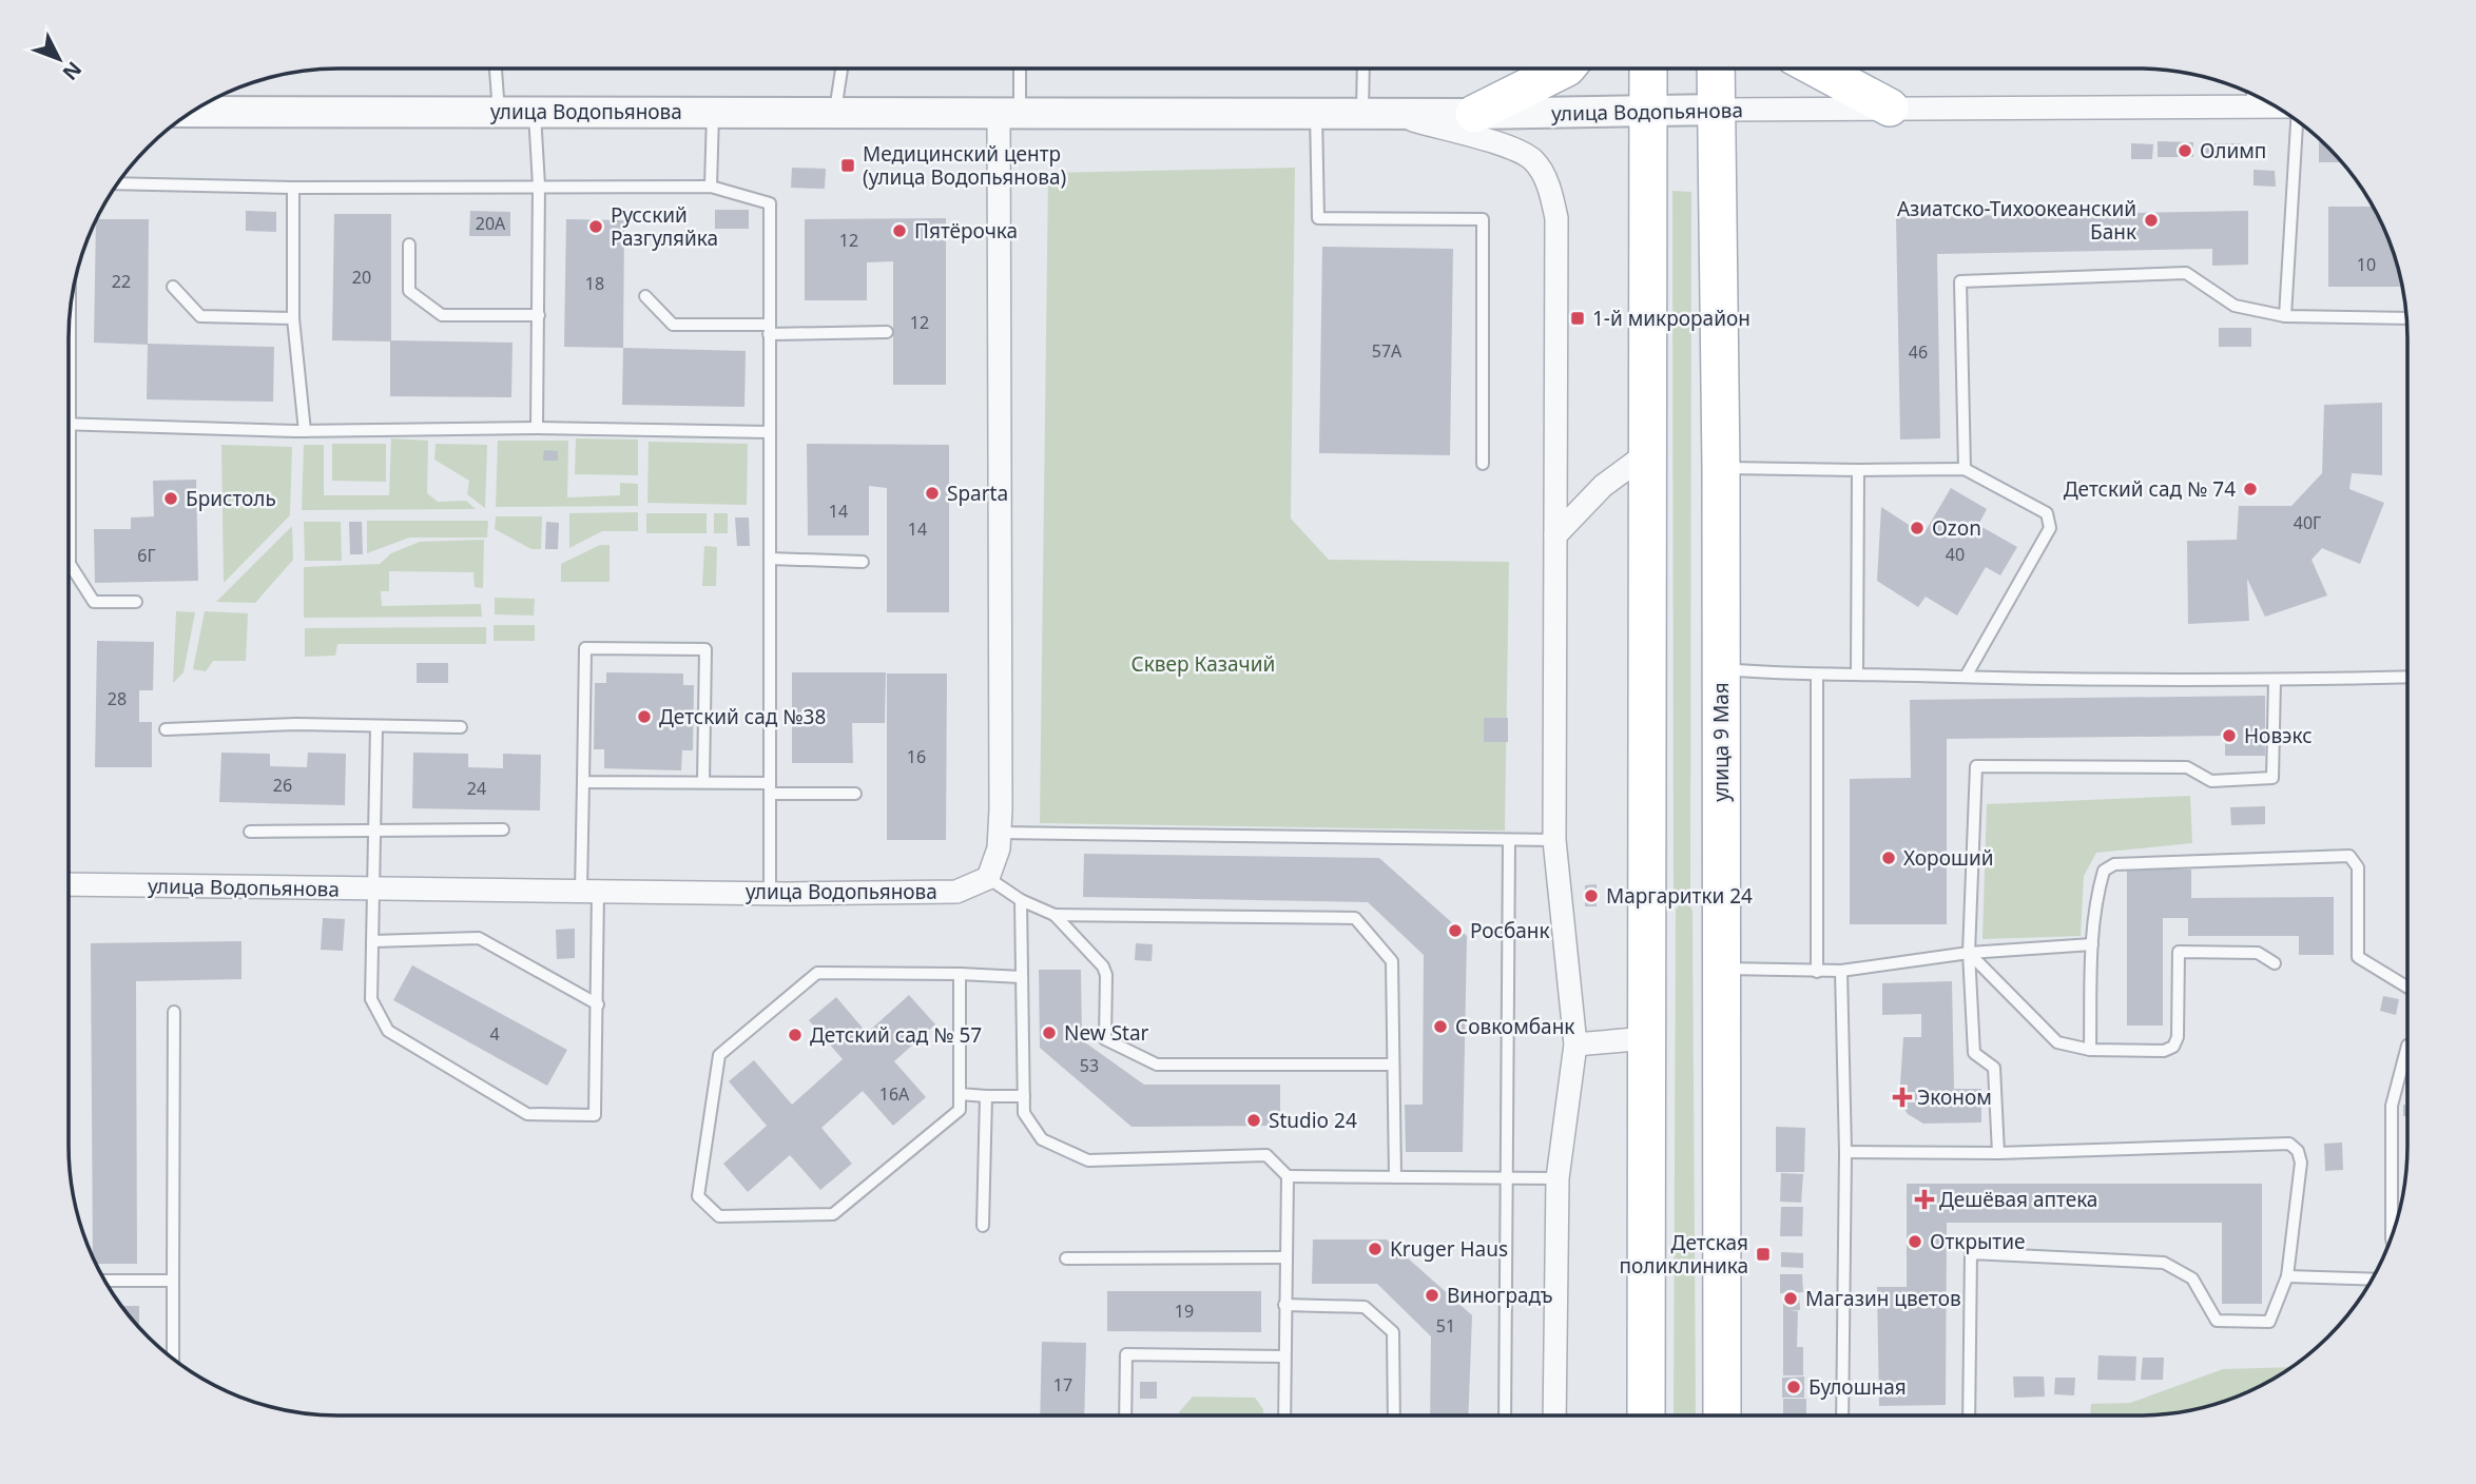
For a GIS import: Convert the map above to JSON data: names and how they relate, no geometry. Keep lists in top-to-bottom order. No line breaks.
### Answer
{"streets":{"main road":["улица 9 Мая"],"street":["улица Водопьянова"]},"crossings":[["улица Водопьянова","улица 9 Мая"]],"parks":["Сквер Казачий"],"places":{"other":["Олимп","Азиатско-Тихоокеанский Банк","Русский Разгуляйка","Пятёрочка","Детский сад № 74","Sparta","Бристоль","Ozon","Детский сад №38","Новэкс","Хороший","Маргаритки 24","Росбанк","Совкомбанк","New Star","Детский сад № 57","Studio 24","Открытие","Kruger Haus","Виноградъ","Магазин цветов","Булошная"],"transit":["Медицинский центр (улица Водопьянова)","1-й микрорайон","Детская поликлиника"],"health":["Эконом","Дешёвая аптека"]},"house_numbers":["20А","12","10","20","22","18","12","57А","46","14","40Г","14","40","6Г","28","16","26","24","4","53","16А","19","51","17"],"north":"bottom right"}
